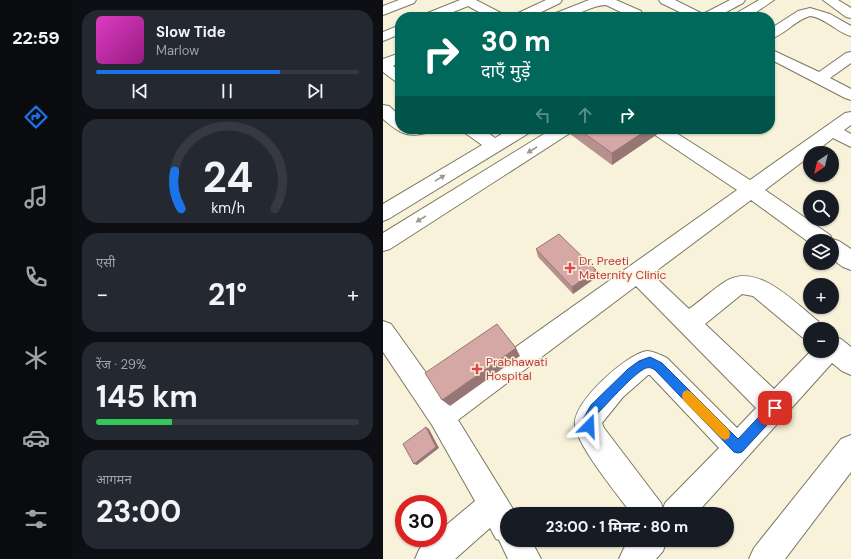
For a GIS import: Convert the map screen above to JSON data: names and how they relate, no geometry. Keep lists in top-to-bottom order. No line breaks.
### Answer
{"places":{"health":["Dr. Preeti Maternity Clinic","Prabhawati Hospital"]},"north":"bottom left","page":{"tabs":"22:59","turn":["30 m","दाएँ मुड़ें"],"song":["Slow Tide","Marlow"],"map_buttons":["+","−"],"tile":["एसी",["रेंज · 29%","145 km"],["आगमन","23:00"]],"heat":["−","21°","+"],"limit":"30","trip":"23:00 · 1 मिनट · 80 m","gauge":["24","km/h"]}}
